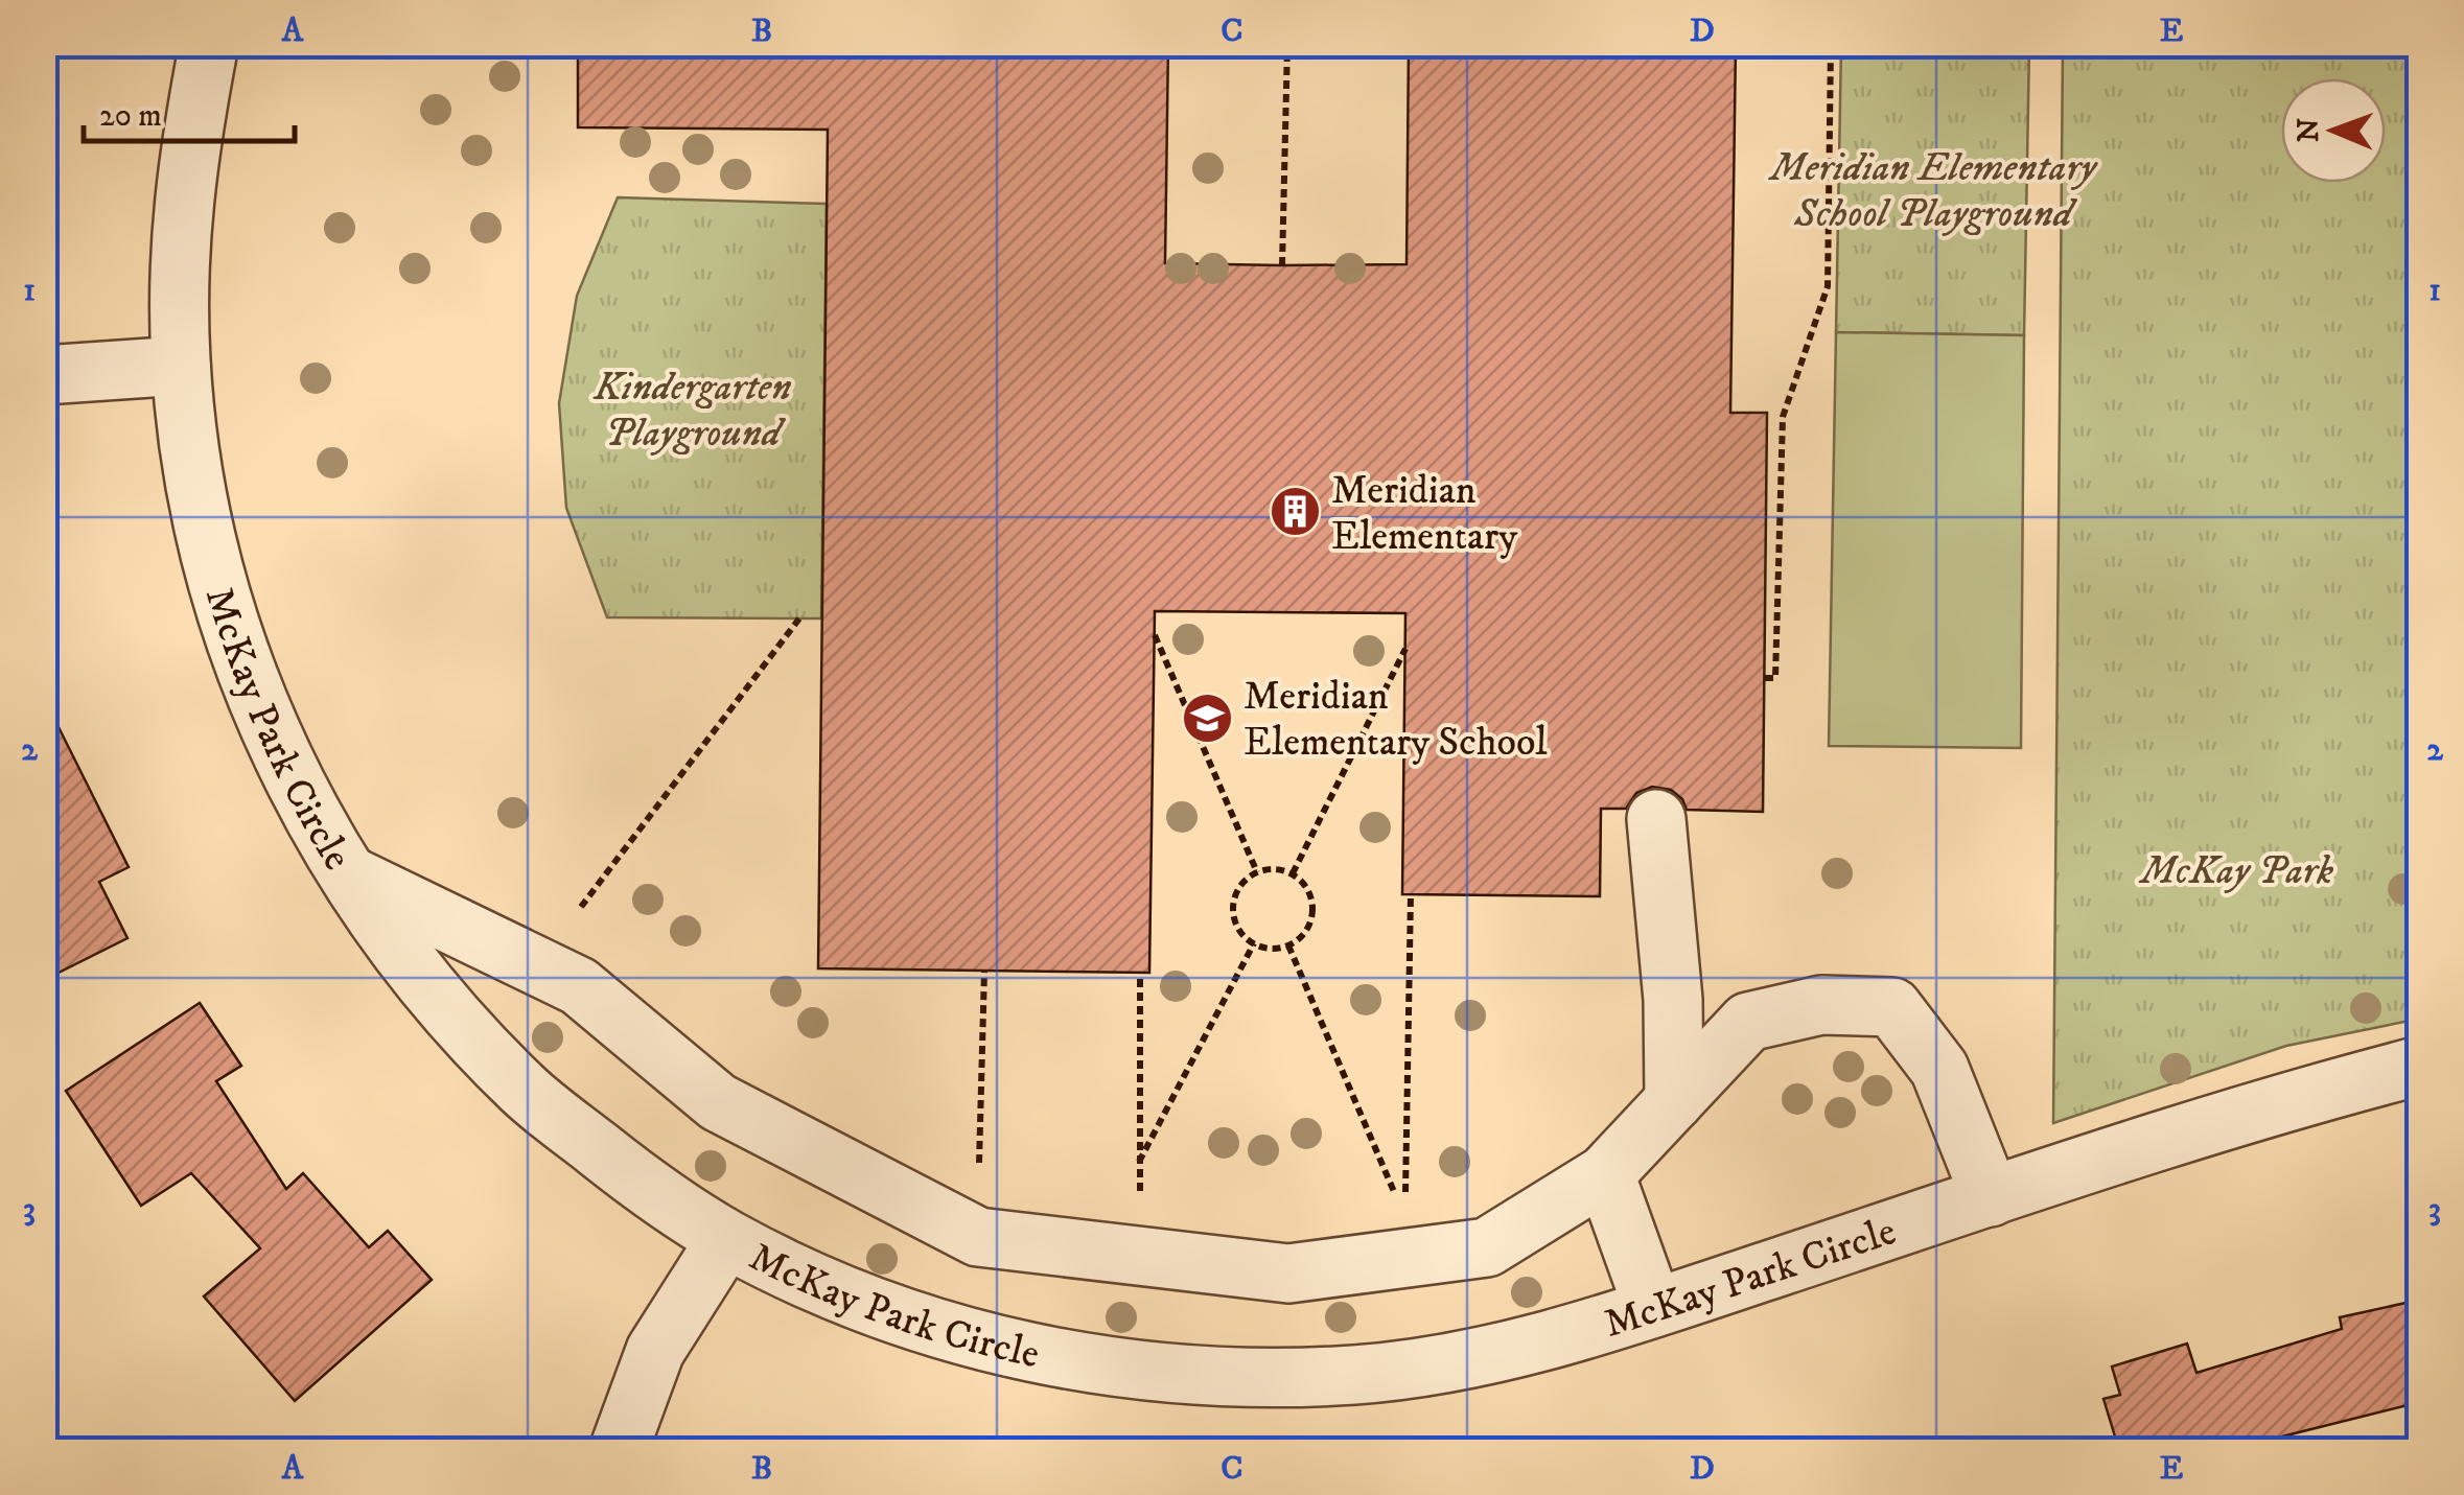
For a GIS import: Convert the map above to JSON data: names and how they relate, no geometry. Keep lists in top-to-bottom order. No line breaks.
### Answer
{"streets":{"street":["McKay Park Circle"]},"parks":["Meridian Elementary School Playground","Kindergarten Playground","McKay Park"],"places":{"building":["Meridian Elementary"],"school or university":["Meridian Elementary School"]},"scale_bar":"20 m","north":"left","grid":{"columns":["A","B","C","D","E"],"rows":["1","2","3"]}}
